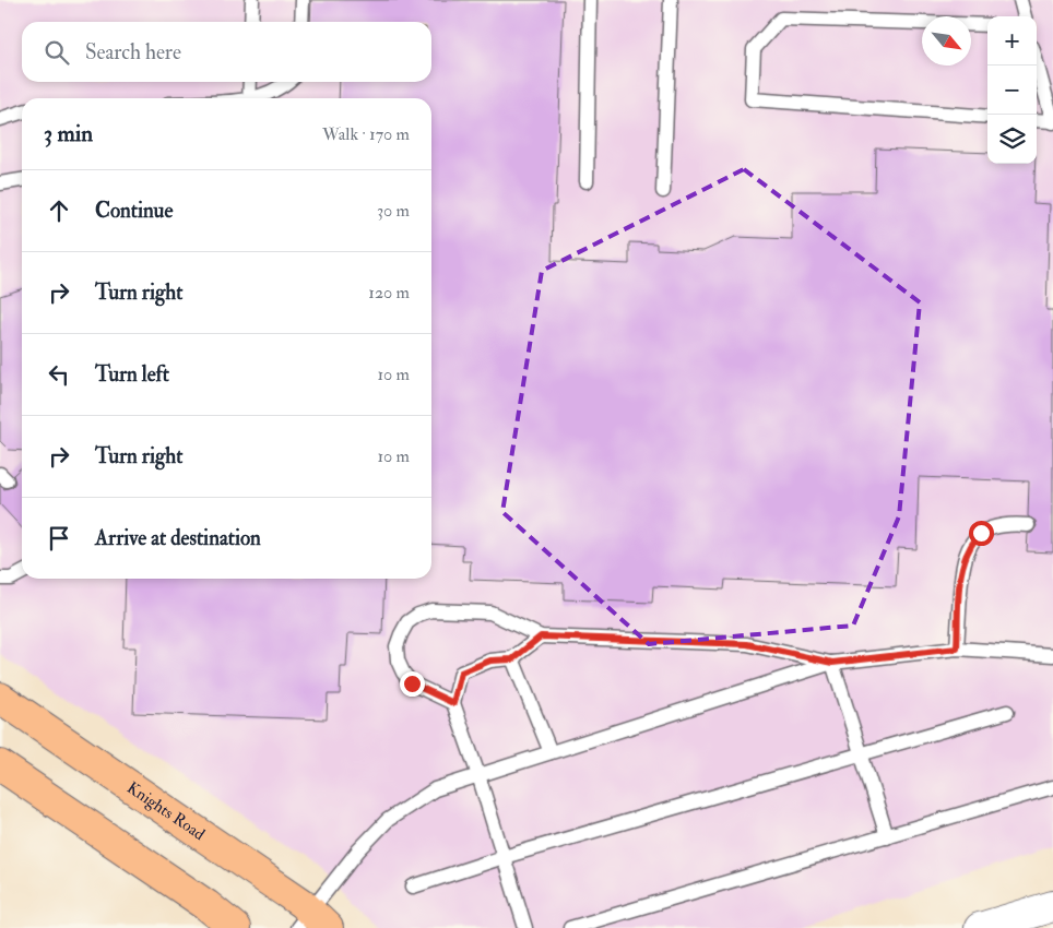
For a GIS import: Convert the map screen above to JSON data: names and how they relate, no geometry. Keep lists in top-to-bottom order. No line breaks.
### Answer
{"streets":{"main road":["Knights Road"]},"north":"bottom right","page":{"map_buttons":["+","−"],"search":"Search here","heading":["3 min","Walk · 170 m"],"list":[["Continue","30 m"],["Turn right","120 m"],["Turn left","10 m"],["Turn right","10 m"],"Arrive at destination"]}}
